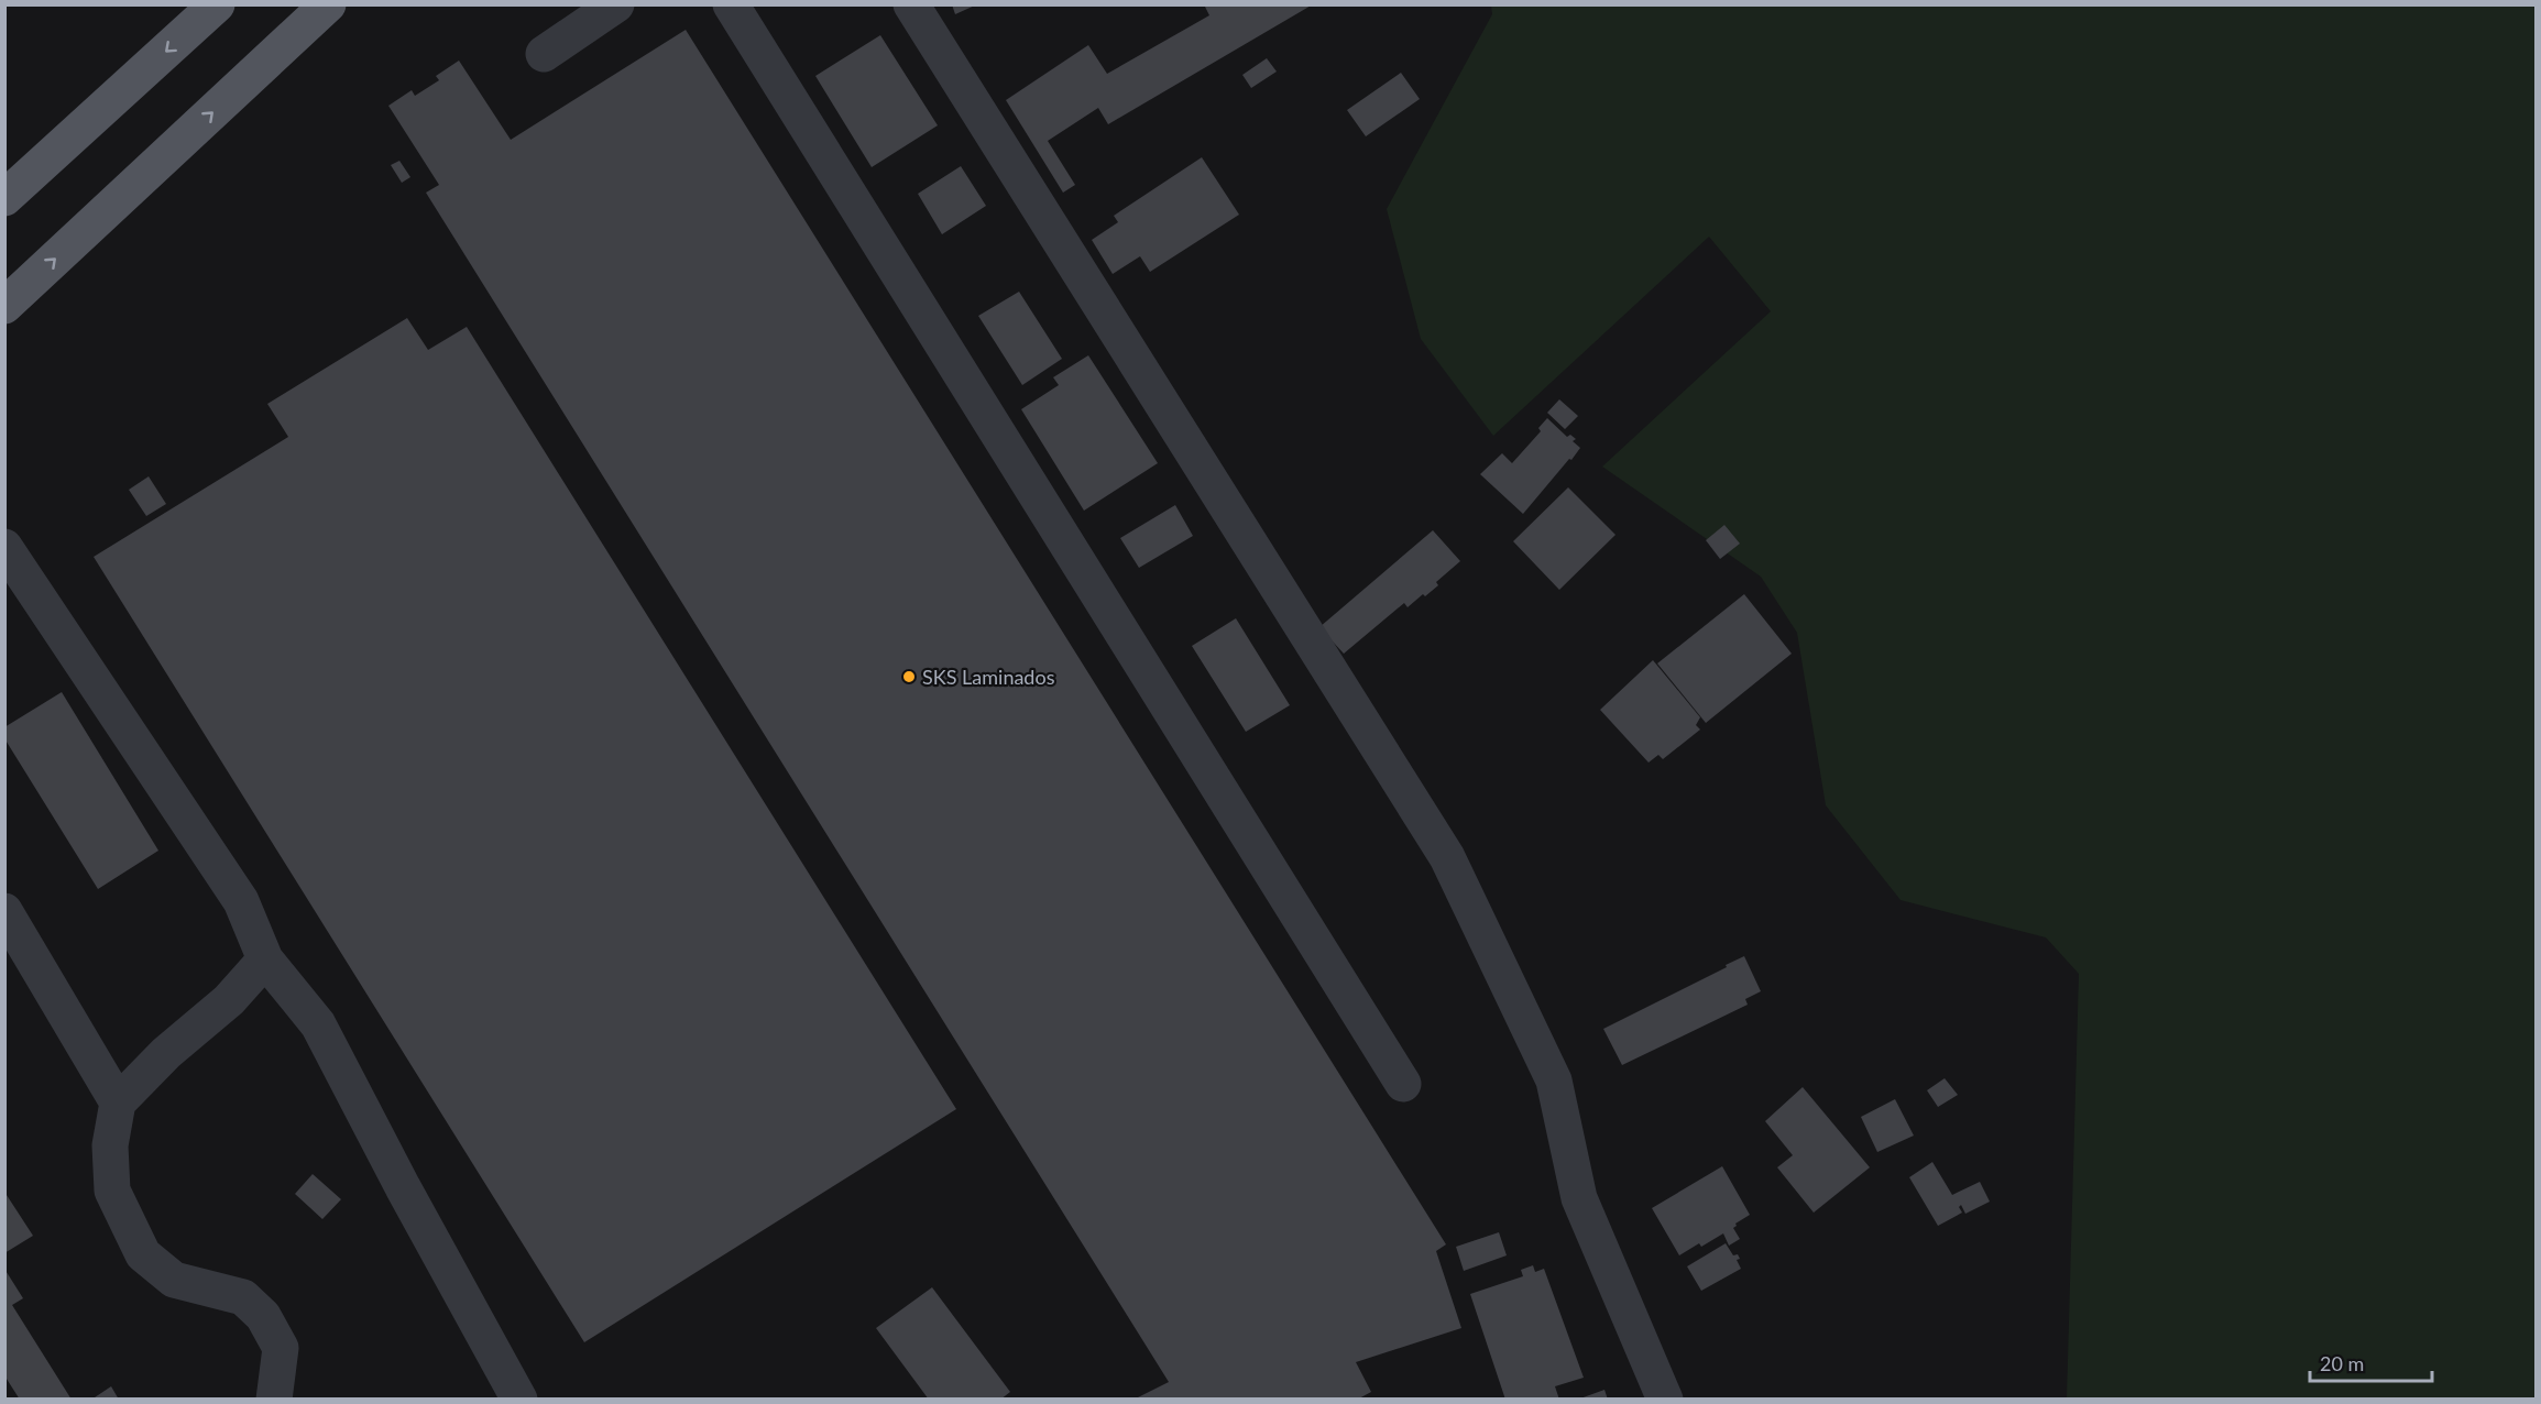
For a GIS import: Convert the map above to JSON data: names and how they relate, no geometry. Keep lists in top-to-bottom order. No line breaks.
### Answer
{"places":["SKS Laminados"],"scale_bar":"20 m"}
